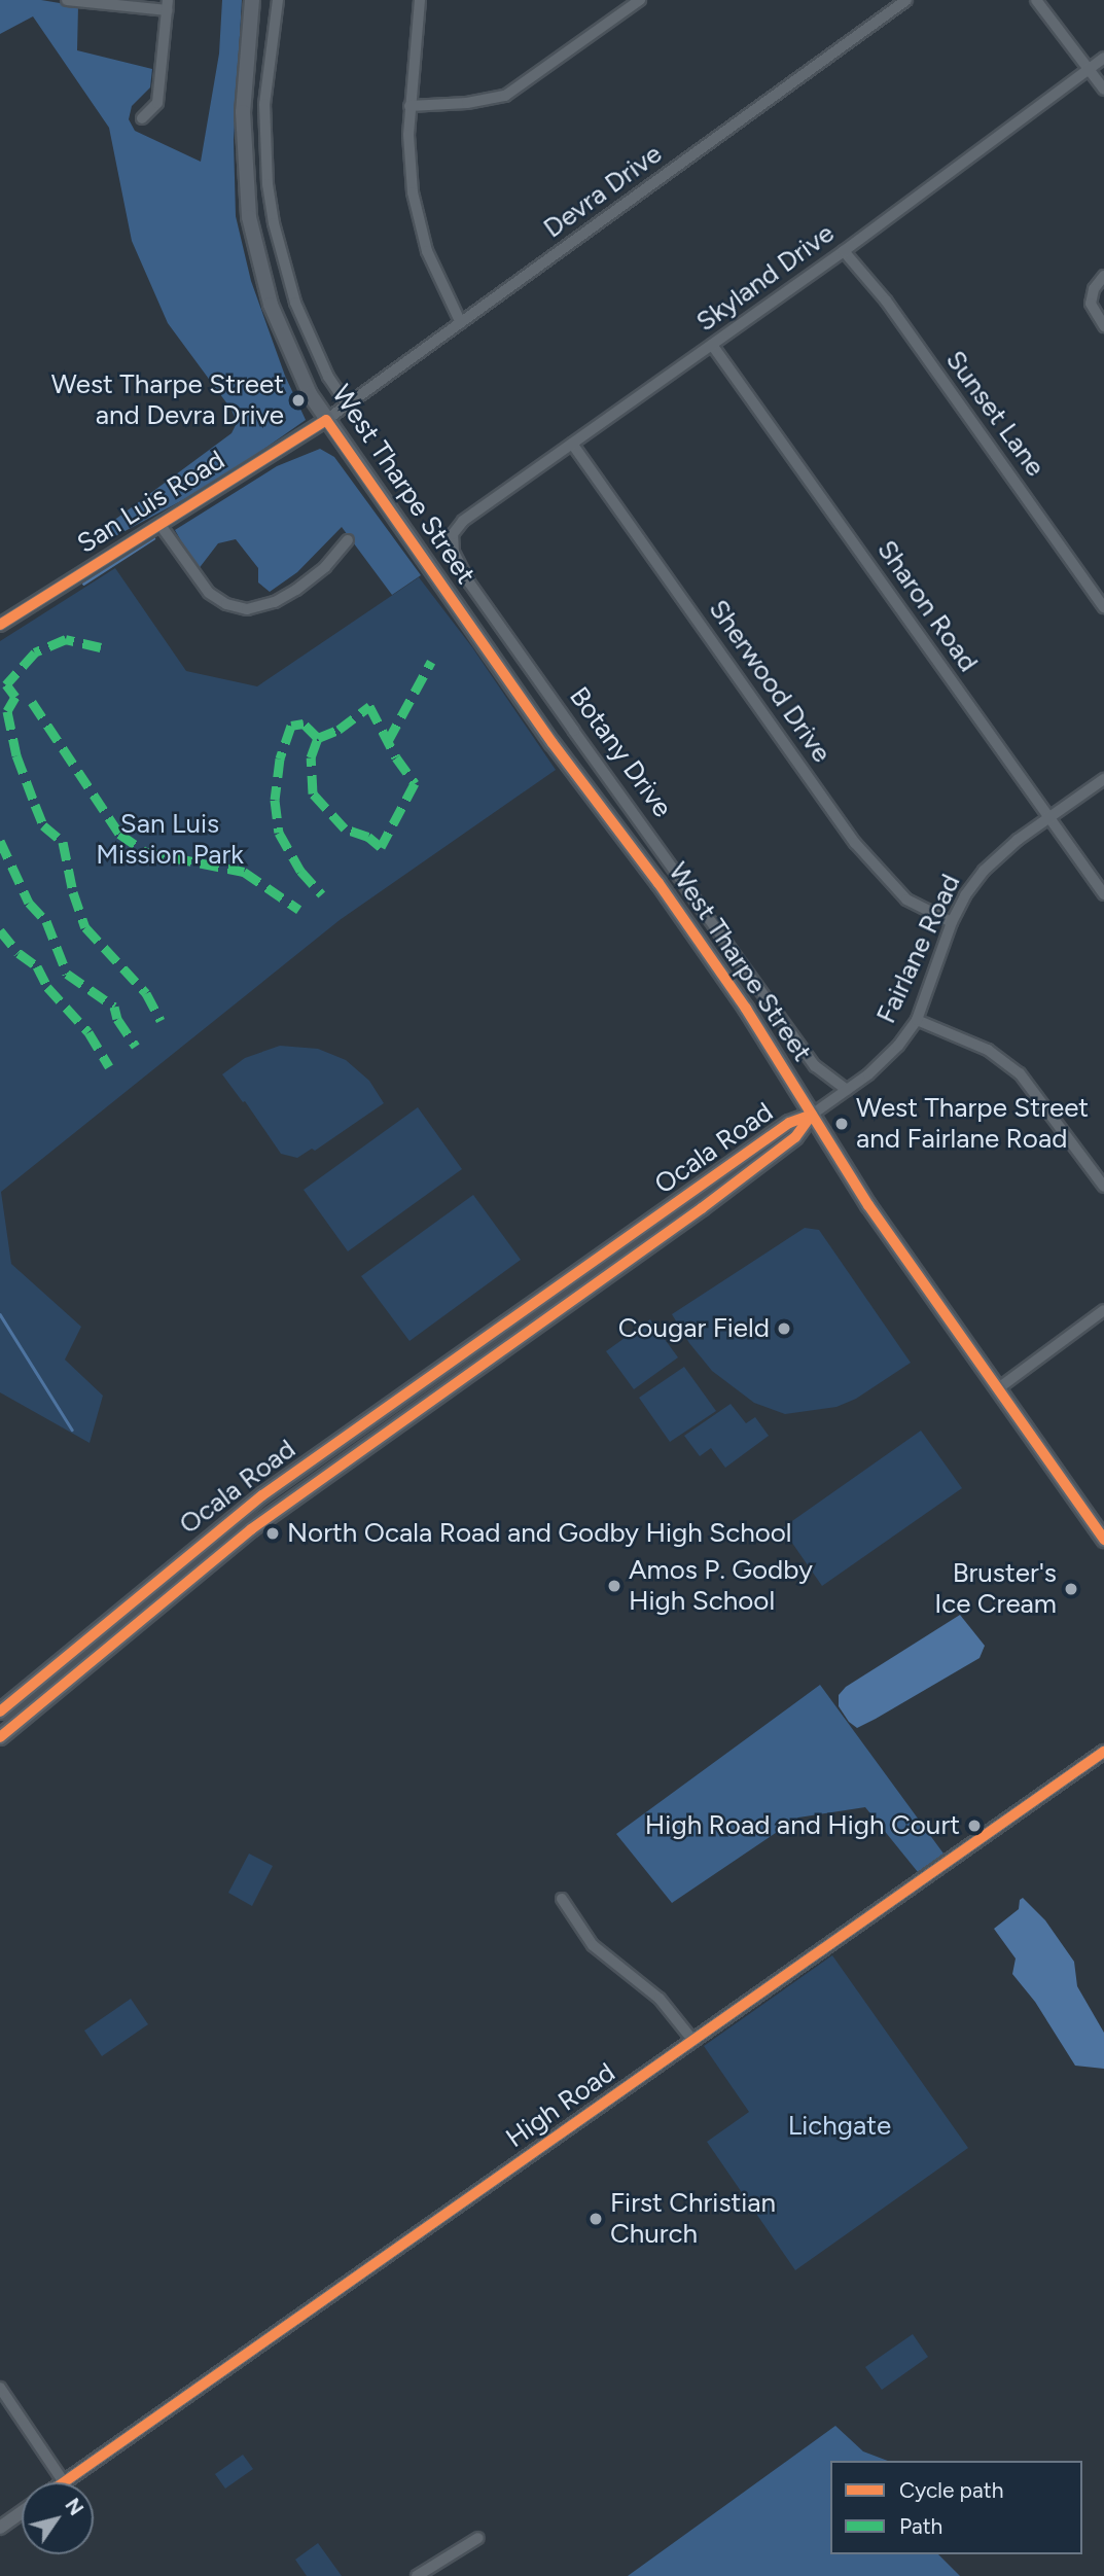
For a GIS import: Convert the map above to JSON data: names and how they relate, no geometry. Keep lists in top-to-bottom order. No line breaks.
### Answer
{"streets":{"main road":["West Tharpe Street","Ocala Road"],"street":["Devra Drive","Skyland Drive","Sunset Lane","San Luis Road","Sharon Road","Sherwood Drive","Botany Drive","Fairlane Road","High Road"]},"crossings":[["Devra Drive","West Tharpe Street"],["Devra Drive","San Luis Road"],["Skyland Drive","Sunset Lane"],["Skyland Drive","Sharon Road"],["Skyland Drive","Sherwood Drive"],["Skyland Drive","Botany Drive"],["West Tharpe Street","San Luis Road"],["West Tharpe Street","Fairlane Road"],["West Tharpe Street","Ocala Road"],["Sharon Road","Fairlane Road"],["Sherwood Drive","Fairlane Road"],["Botany Drive","Fairlane Road"],["Fairlane Road","Ocala Road"]],"parks":["San Luis Mission Park","Lichgate"],"places":["West Tharpe Street and Devra Drive","West Tharpe Street and Fairlane Road","Cougar Field","North Ocala Road and Godby High School","Amos P. Godby High School","Bruster's Ice Cream","High Road and High Court","First Christian Church"],"legend":["Cycle path","Path"],"north":"top right"}
